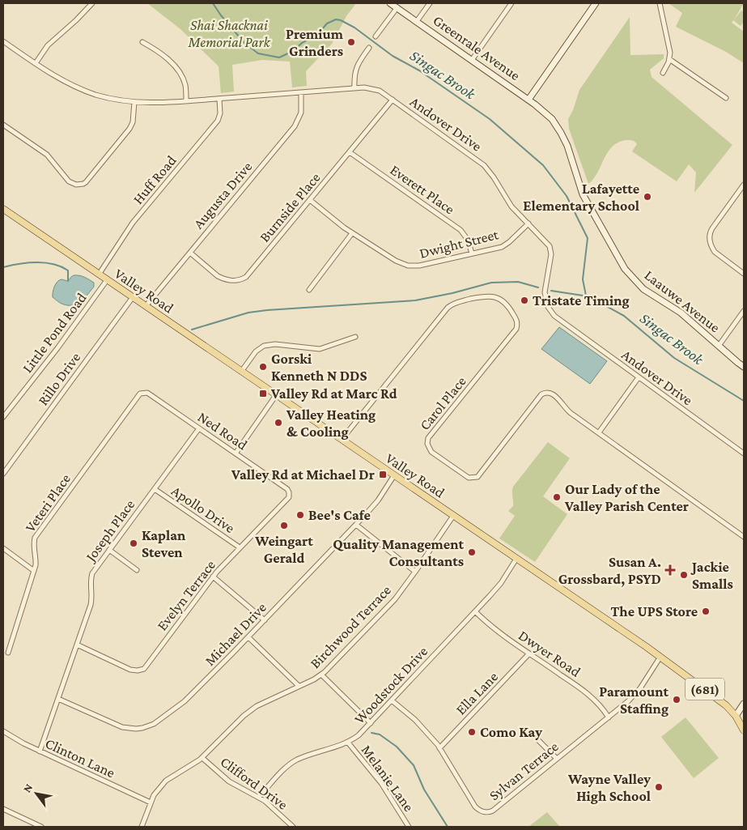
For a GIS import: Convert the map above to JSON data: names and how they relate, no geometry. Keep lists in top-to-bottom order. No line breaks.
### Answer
{"streets":{"main road":["Valley Road","(681)"],"street":["Greenrale Avenue","Andover Drive","Huff Road","Everett Place","Augusta Drive","Burnside Place","Dwight Street","Laauwe Avenue","Little Pond Road","Rillo Drive","Carol Place","Ned Road","Veteri Place","Apollo Drive","Joseph Place","Evelyn Terrace","Birchwood Terrace","Michael Drive","Dwyer Road","Woodstock Drive","Ella Lane","Clinton Lane","Sylvan Terrace","Melanie Lane","Clifford Drive"]},"crossings":[["Greenrale Avenue","Laauwe Avenue"],["Andover Drive","Huff Road"],["Andover Drive","Augusta Drive"],["Andover Drive","Burnside Place"],["Andover Drive","Dwight Street"],["Huff Road","Valley Road"],["Everett Place","Burnside Place"],["Everett Place","Dwight Street"],["Augusta Drive","Burnside Place"],["Augusta Drive","Valley Road"],["Burnside Place","Dwight Street"],["Valley Road","Little Pond Road"],["Valley Road","Rillo Drive"],["Valley Road","Carol Place"],["Valley Road","Birchwood Terrace"],["Valley Road","Michael Drive"],["Valley Road","Woodstock Drive"],["Valley Road","Sylvan Terrace"],["Ned Road","Veteri Place"],["Ned Road","Joseph Place"],["Ned Road","Evelyn Terrace"],["Apollo Drive","Joseph Place"],["Apollo Drive","Evelyn Terrace"],["Joseph Place","Evelyn Terrace"],["Joseph Place","Michael Drive"],["Joseph Place","Clinton Lane"],["Birchwood Terrace","Clinton Lane"],["Birchwood Terrace","Clifford Drive"],["Dwyer Road","Woodstock Drive"],["Dwyer Road","Ella Lane"],["Dwyer Road","Sylvan Terrace"],["Woodstock Drive","Sylvan Terrace"],["Woodstock Drive","Melanie Lane"],["Woodstock Drive","Clifford Drive"],["Ella Lane","Sylvan Terrace"]],"water":["Singac Brook"],"parks":["Shai Shacknai Memorial Park"],"places":{"other":["Premium Grinders","Lafayette Elementary School","Tristate Timing","Gorski Kenneth N DDS","Valley Heating & Cooling","Our Lady of the Valley Parish Center","Bee's Cafe","Weingart Gerald","Kaplan Steven","Quality Management Consultants","Jackie Smalls","The UPS Store","Paramount Staffing","Como Kay","Wayne Valley High School"],"transit":["Valley Rd at Marc Rd","Valley Rd at Michael Dr"],"health":["Susan A. Grossbard, PSYD"]},"north":"top left"}
